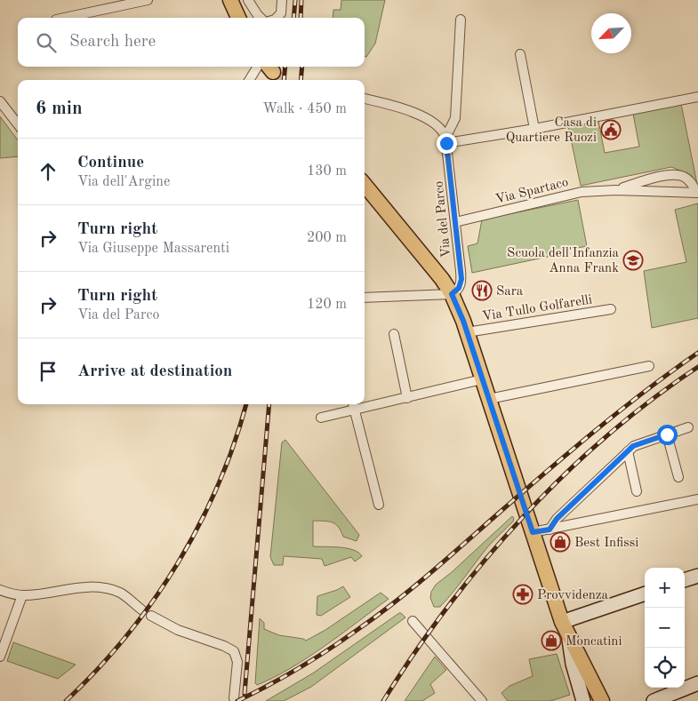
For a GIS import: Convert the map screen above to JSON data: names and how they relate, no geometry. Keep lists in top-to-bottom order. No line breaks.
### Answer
{"streets":{"street":["Via Spartaco","Via del Parco","Via Tullo Golfarelli"]},"crossings":[["Via Spartaco","Via del Parco"]],"places":{"public building":["Casa di Quartiere Ruozi"],"school or university":["Scuola dell'Infanzia Anna Frank"],"restaurant":["Sara"],"shop":["Best Infissi","Moncatini"],"pharmacy":["Provvidenza"]},"north":"bottom left","page":{"search":"Search here","heading":["6 min","Walk · 450 m"],"list":[["Continue","Via dell'Argine","130 m"],["Turn right","Via Giuseppe Massarenti","200 m"],["Turn right","Via del Parco","120 m"],"Arrive at destination"],"map_buttons":["+","−"]}}
